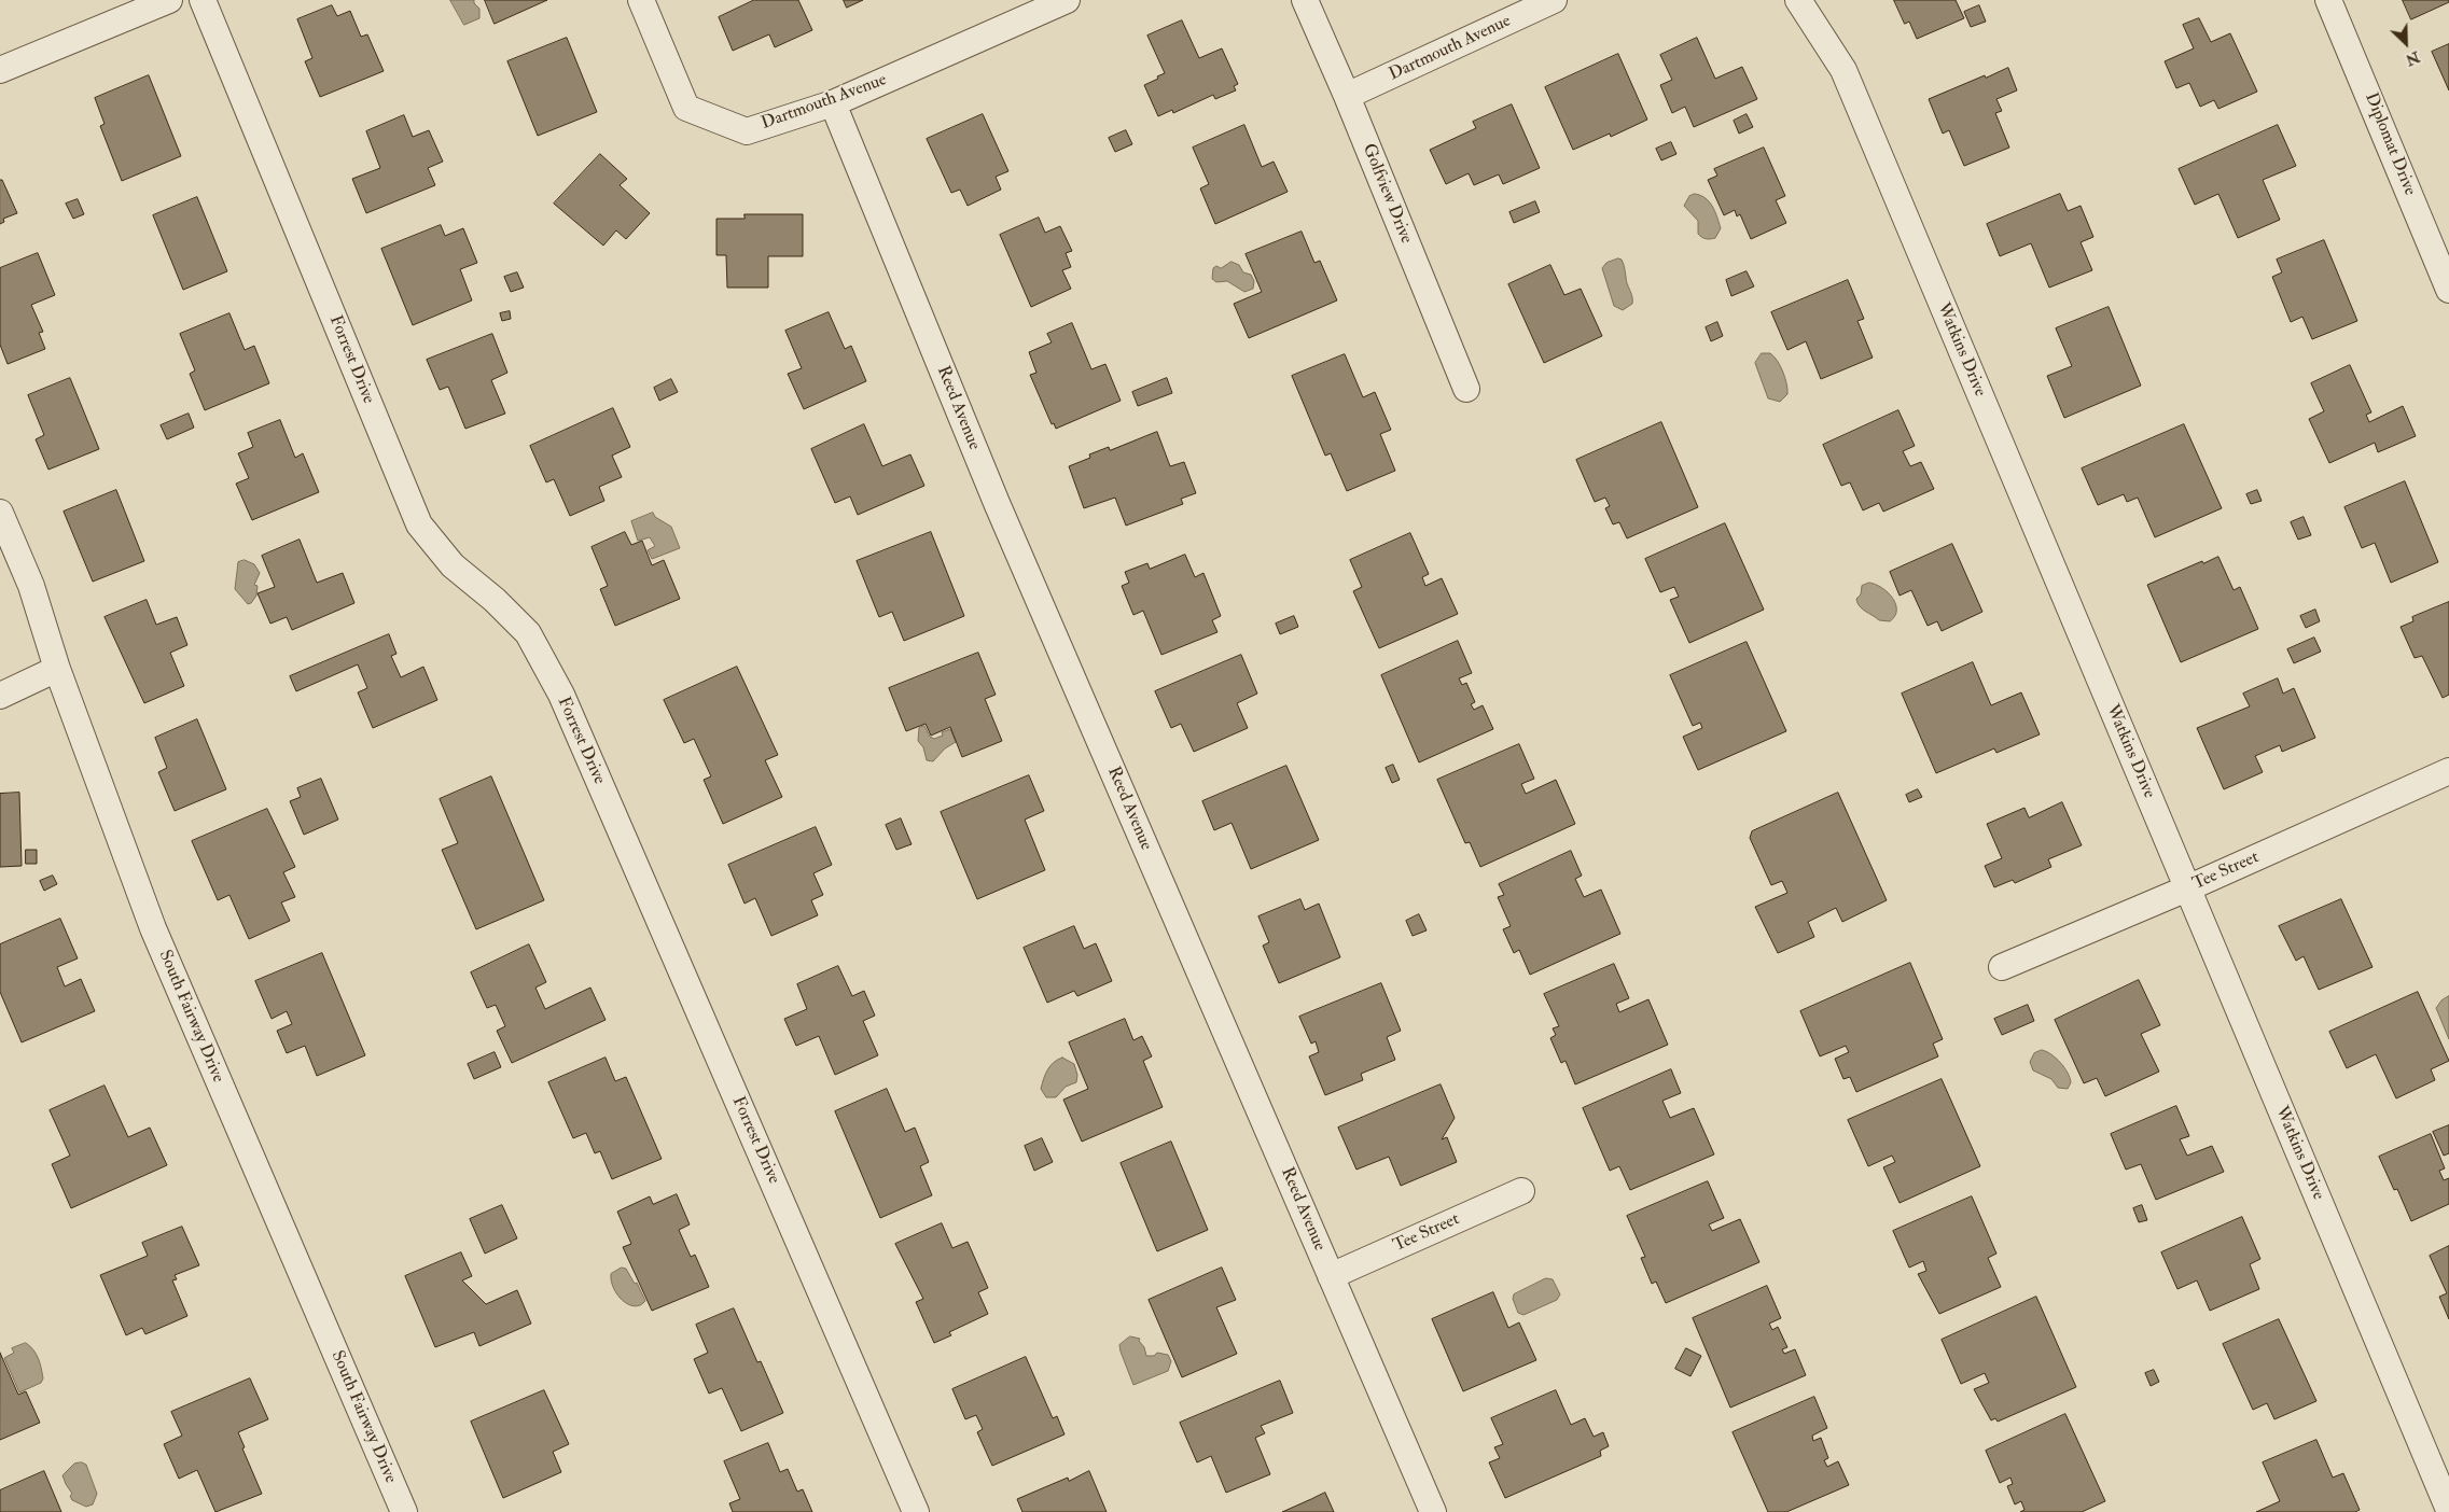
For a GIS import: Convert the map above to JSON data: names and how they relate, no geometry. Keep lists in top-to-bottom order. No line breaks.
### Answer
{"streets":{"street":["Dartmouth Avenue","Diplomat Drive","Golfview Drive","Watkins Drive","Forrest Drive","Reed Avenue","Tee Street","South Fairway Drive"]},"crossings":[["Dartmouth Avenue","Golfview Drive"],["Dartmouth Avenue","Reed Avenue"],["Watkins Drive","Tee Street"],["Reed Avenue","Tee Street"]],"north":"bottom right"}
